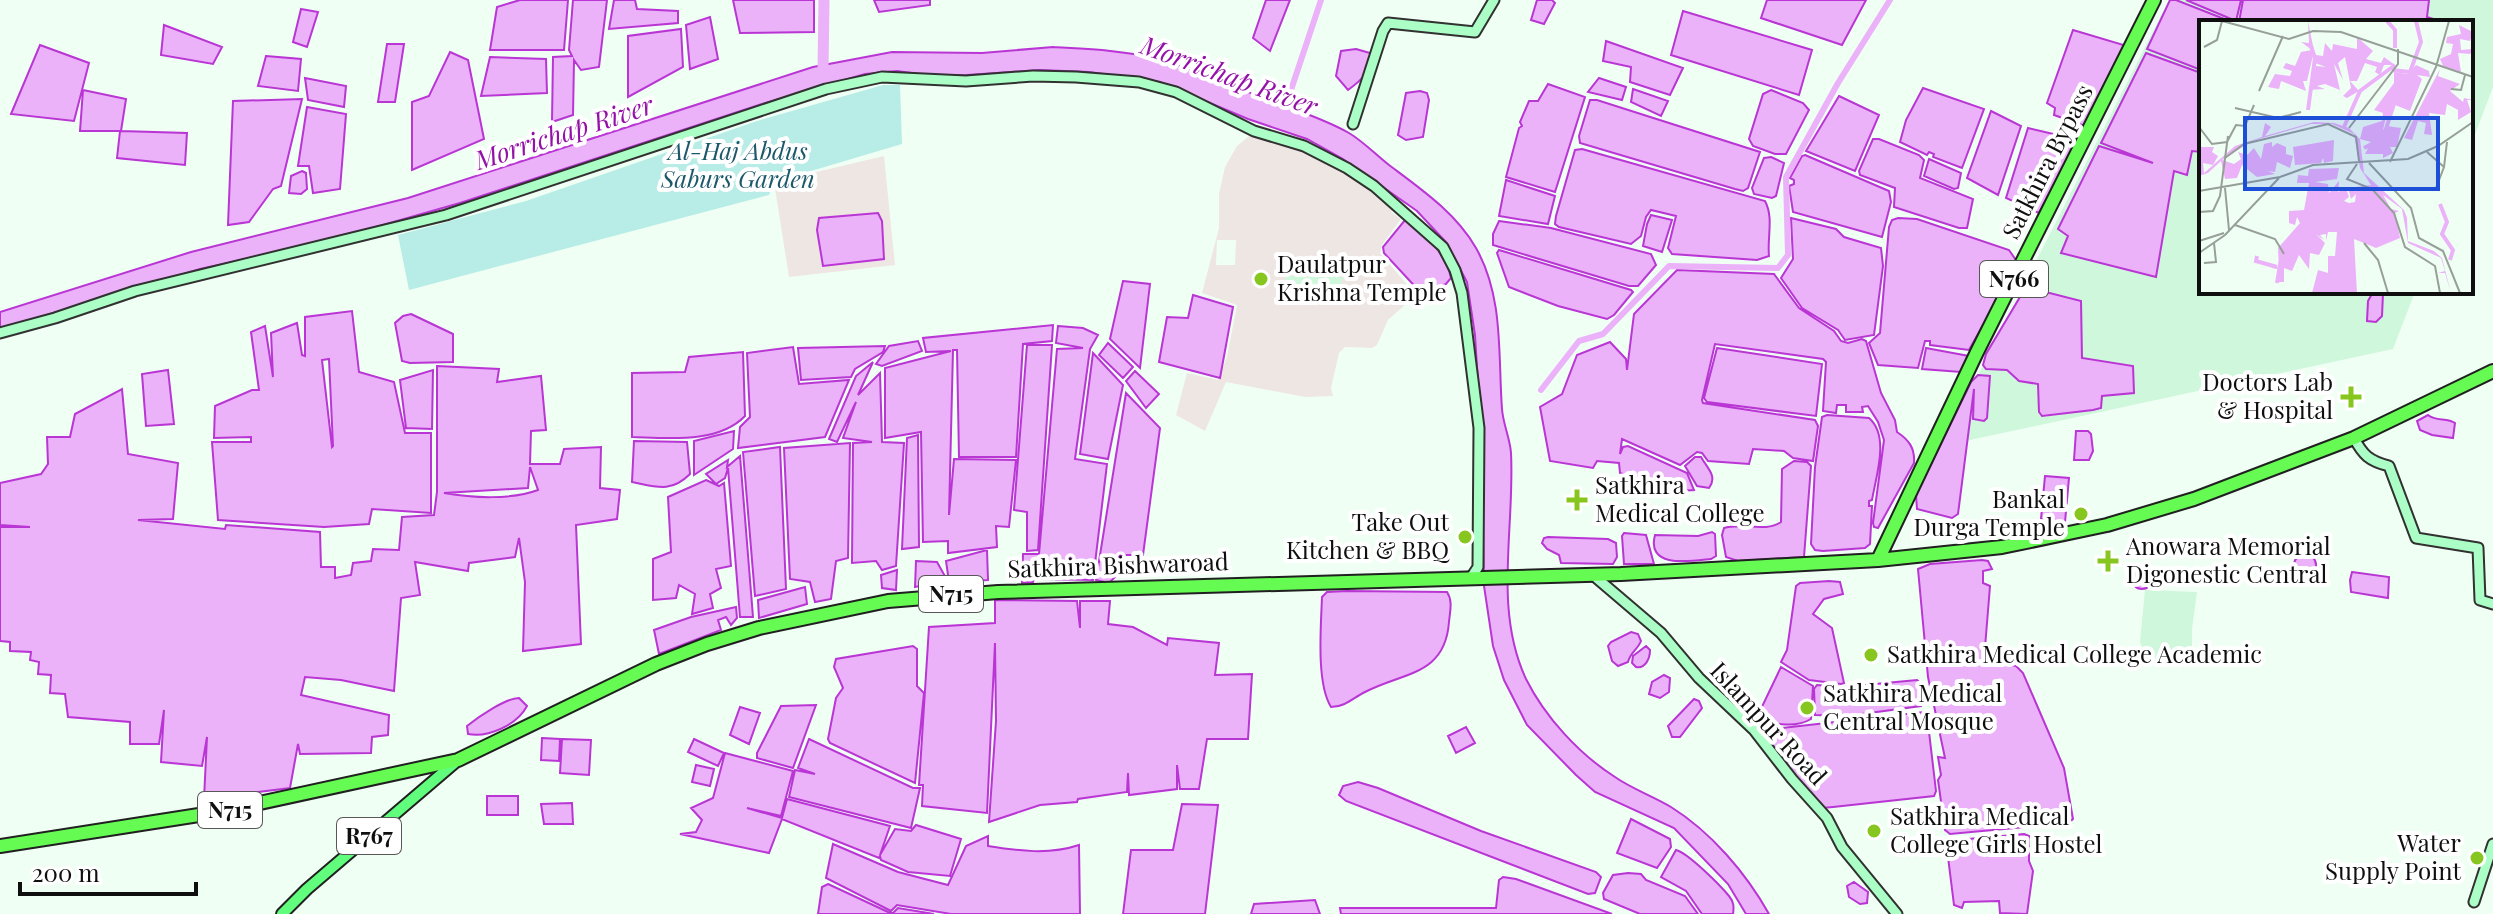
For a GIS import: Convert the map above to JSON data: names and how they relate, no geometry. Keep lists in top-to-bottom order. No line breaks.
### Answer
{"streets":{"highway":["Satkhira Bypass","N766","Satkhira Bishwaroad","N715"],"main road":["R767"],"street":["Islampur Road"]},"crossings":[["Satkhira Bishwaroad","N715"],["Satkhira Bishwaroad","R767"],["N715","Islampur Road"],["N715","R767"]],"water":["Morrichap River"],"parks":["Al-Haj Abdus Saburs Garden"],"places":{"other":["Daulatpur Krishna Temple","Bankal Durga Temple","Take Out Kitchen & BBQ","Satkhira Medical College Academic","Satkhira Medical Central Mosque","Satkhira Medical College Girls Hostel","Water Supply Point"],"health":["Doctors Lab & Hospital","Satkhira Medical College","Anowara Memorial Digonestic Central"]},"scale_bar":"200 m"}
